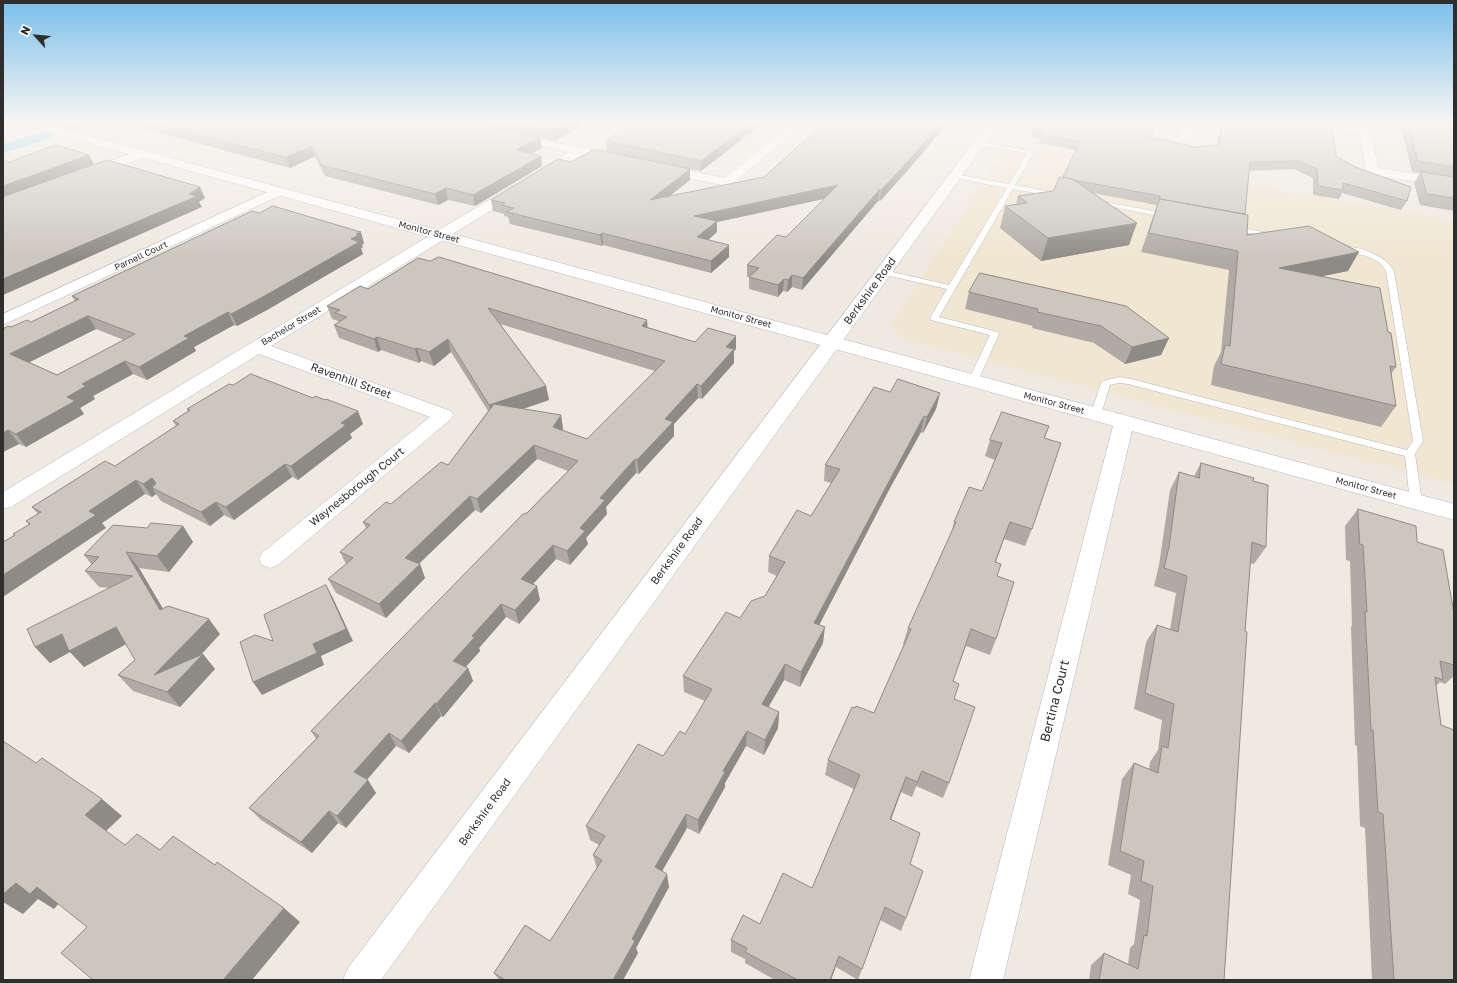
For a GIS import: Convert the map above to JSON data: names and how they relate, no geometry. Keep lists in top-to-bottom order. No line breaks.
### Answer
{"streets":{"street":["Monitor Street","Parnell Court","Berkshire Road","Bachelor Street","Ravenhill Street","Waynesborough Court","Bertina Court"]},"crossings":[["Monitor Street","Parnell Court"],["Monitor Street","Berkshire Road"],["Monitor Street","Bachelor Street"],["Monitor Street","Bertina Court"],["Bachelor Street","Ravenhill Street"],["Ravenhill Street","Waynesborough Court"]],"north":"top left"}
